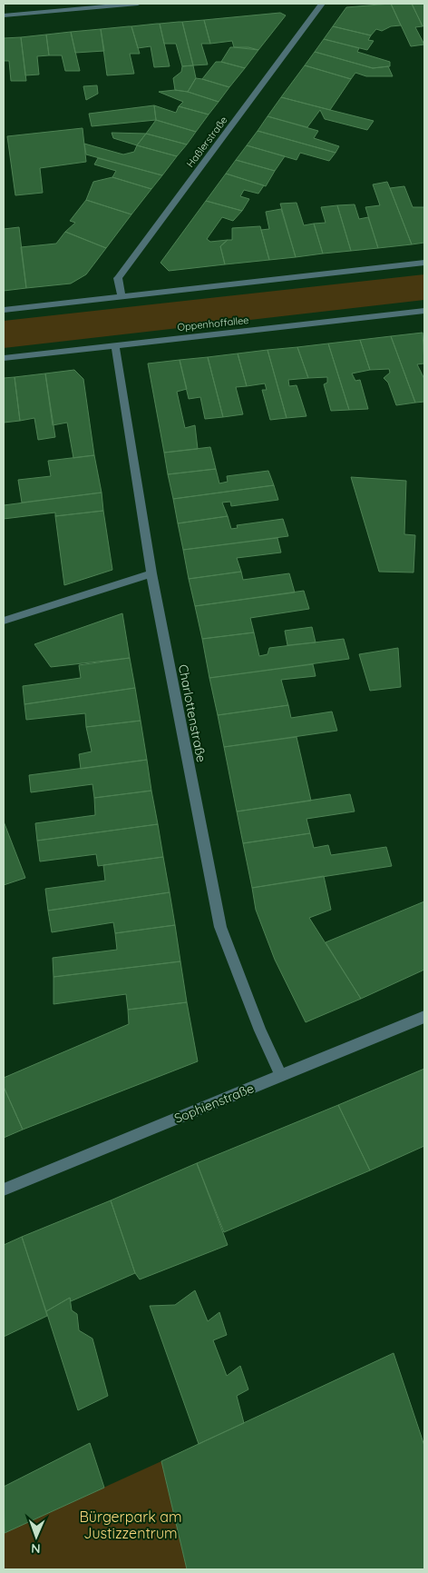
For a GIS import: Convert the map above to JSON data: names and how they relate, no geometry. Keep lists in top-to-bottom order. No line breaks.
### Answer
{"streets":{"street":["Haßlerstraße","Oppenhoffallee","Charlottenstraße","Sophienstraße"]},"crossings":[["Oppenhoffallee","Charlottenstraße"],["Charlottenstraße","Sophienstraße"]],"parks":["Bürgerpark am Justizzentrum"],"north":"bottom"}
